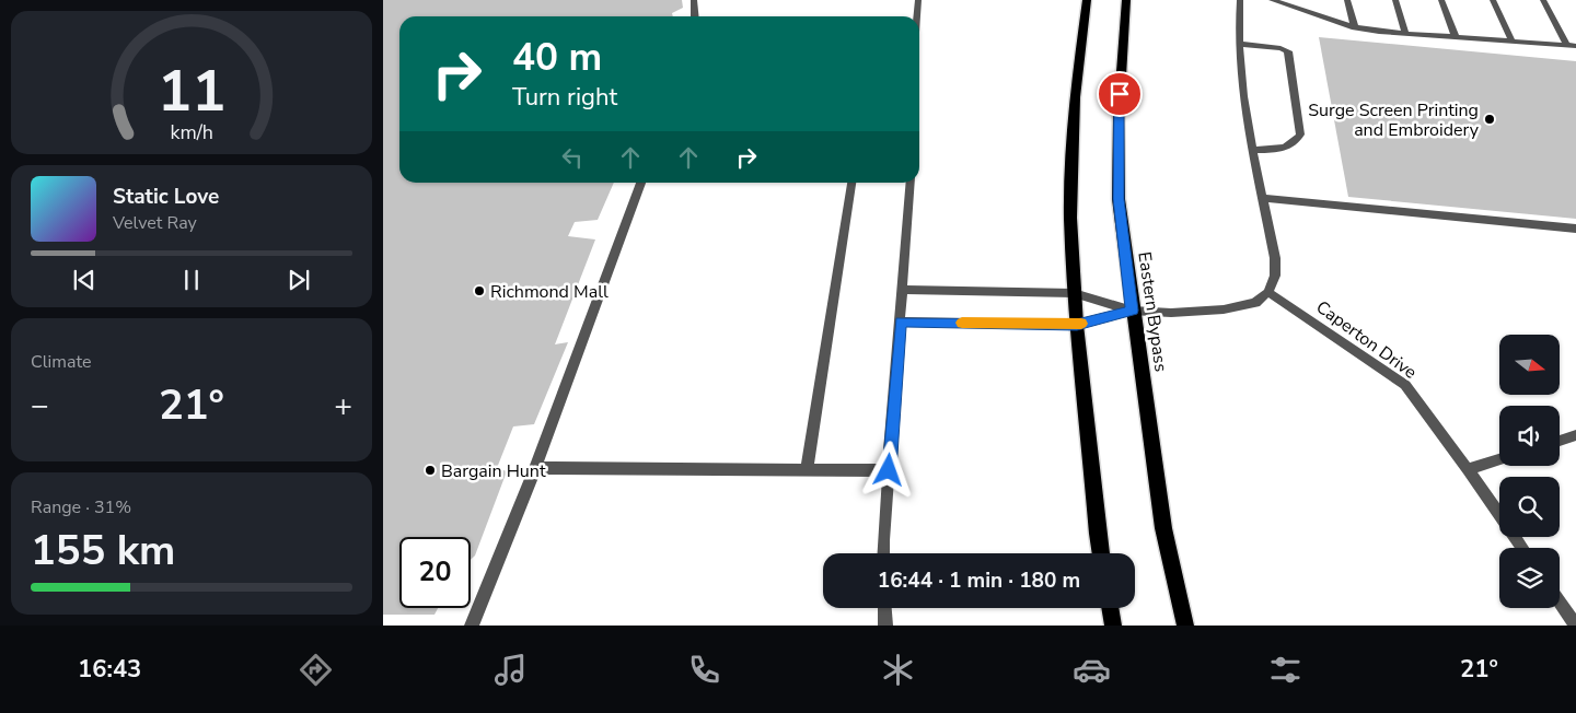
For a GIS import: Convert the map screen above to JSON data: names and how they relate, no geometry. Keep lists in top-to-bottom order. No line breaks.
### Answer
{"streets":{"main road":["Eastern Bypass"],"lane":["Caperton Drive"]},"places":["Surge Screen Printing and Embroidery","Richmond Mall","Bargain Hunt"],"north":"right","page":{"turn":["40 m","Turn right"],"song":["Static Love","Velvet Ray"],"tile":["Climate",["Range · 31%","155 km"]],"heat":["−","21°","+"],"limit":"20","trip":"16:44 · 1 min · 180 m","tabs":["16:43","21°"],"gauge":["11","km/h"]}}
